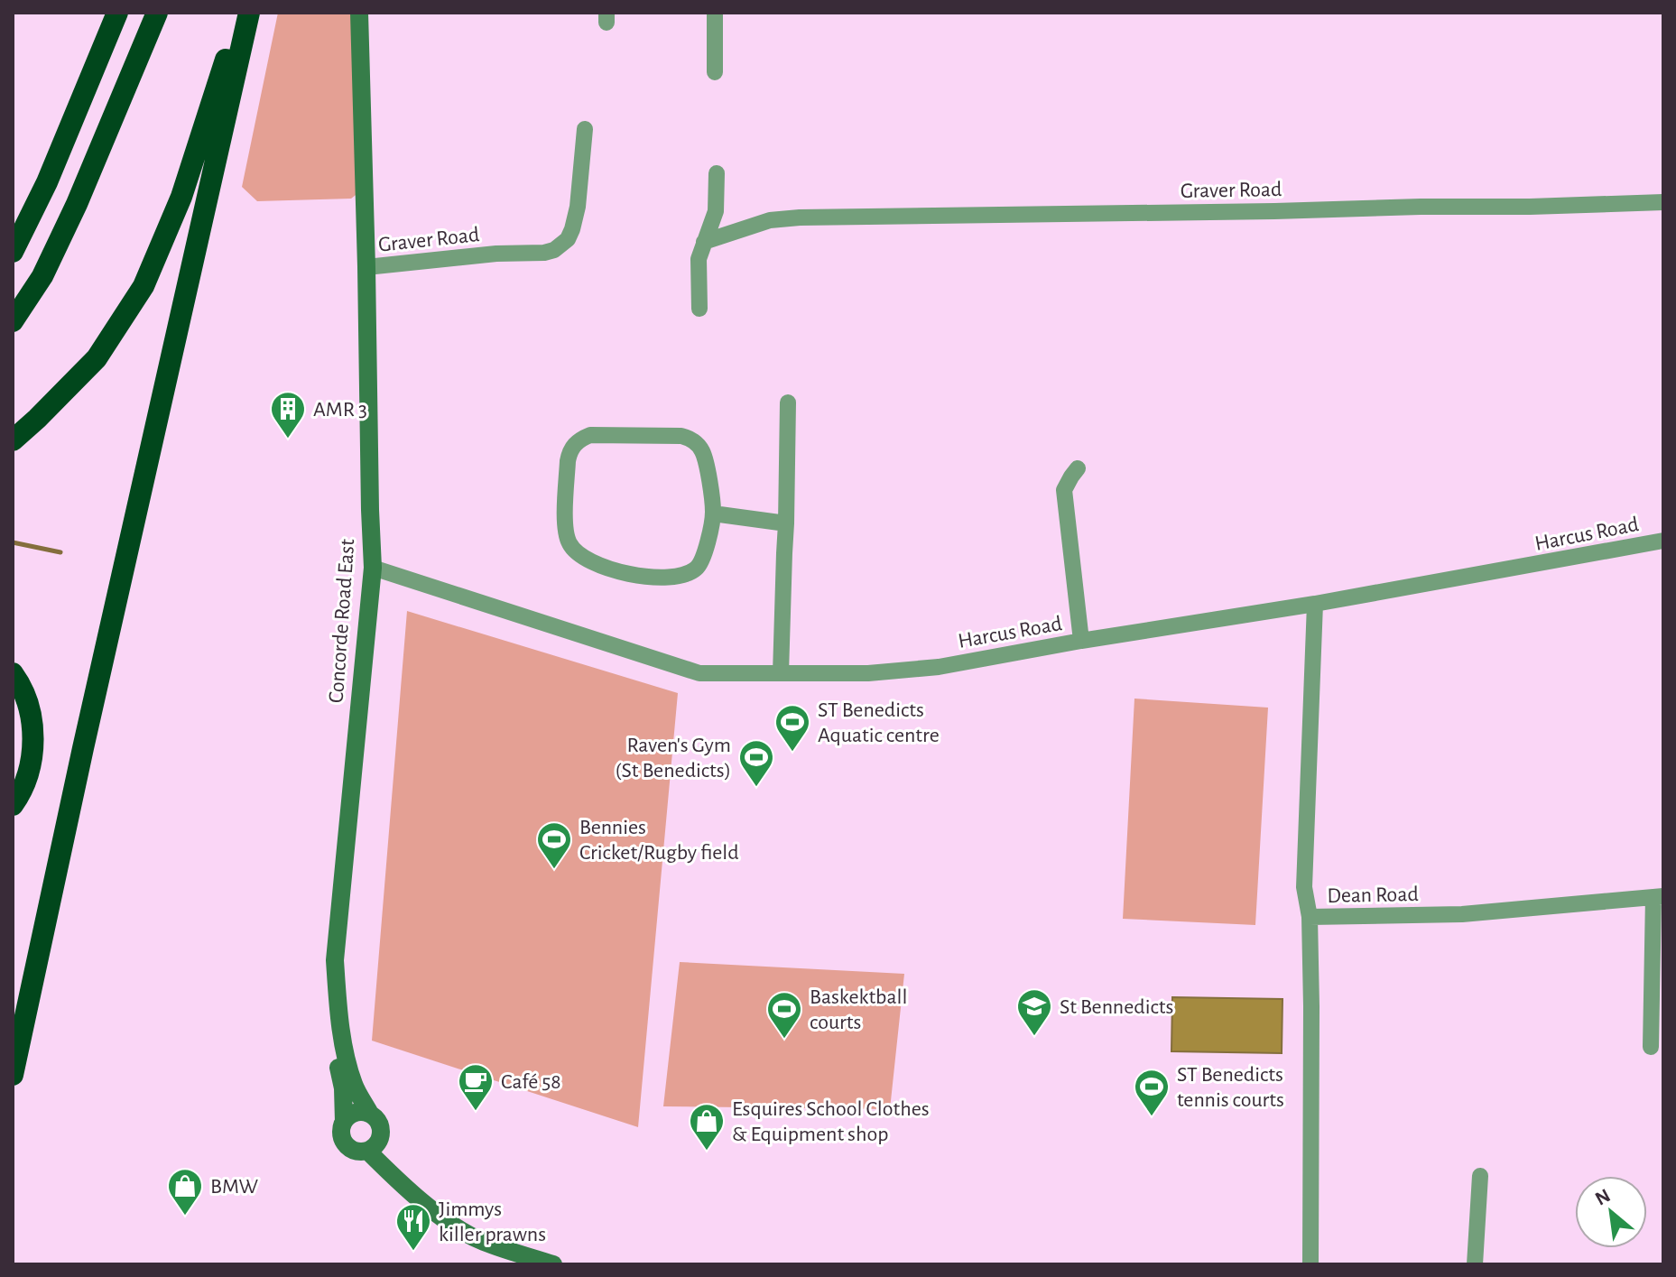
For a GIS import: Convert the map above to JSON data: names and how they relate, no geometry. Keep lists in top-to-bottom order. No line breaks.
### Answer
{"streets":{"main road":["Concorde Road East"],"street":["Graver Road","Harcus Road","Dean Road"]},"crossings":[["Graver Road","Concorde Road East"],["Harcus Road","Concorde Road East"],["Harcus Road","Dean Road"]],"places":{"building":["AMR 3"],"sports":["ST Benedicts Aquatic centre","Raven's Gym (St Benedicts)","Bennies Cricket/Rugby field","Baskektball courts","ST Benedicts tennis courts"],"school or university":["St Bennedicts"],"cafe":["Café 58"],"shop":["Esquires School Clothes & Equipment shop","BMW"],"restaurant":["Jimmys killer prawns"]},"north":"top left"}
